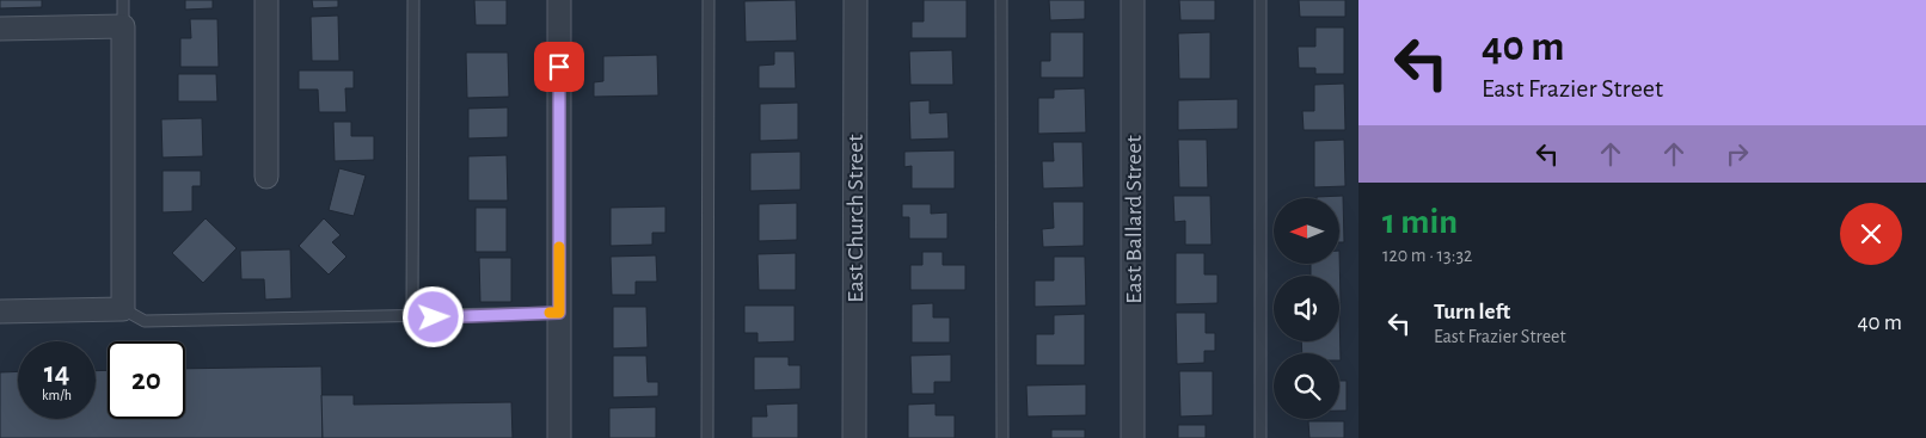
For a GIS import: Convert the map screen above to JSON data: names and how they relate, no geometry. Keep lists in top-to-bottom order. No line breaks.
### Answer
{"streets":{"street":["East Church Street","East Ballard Street"]},"north":"left","page":{"turn":["40 m","East Frazier Street"],"heading":["1 min","120 m · 13:32"],"list":[{"name":"Turn left","note":"East Frazier Street","value":"40 m"}],"speed":"14 km/h","limit":"20"}}
